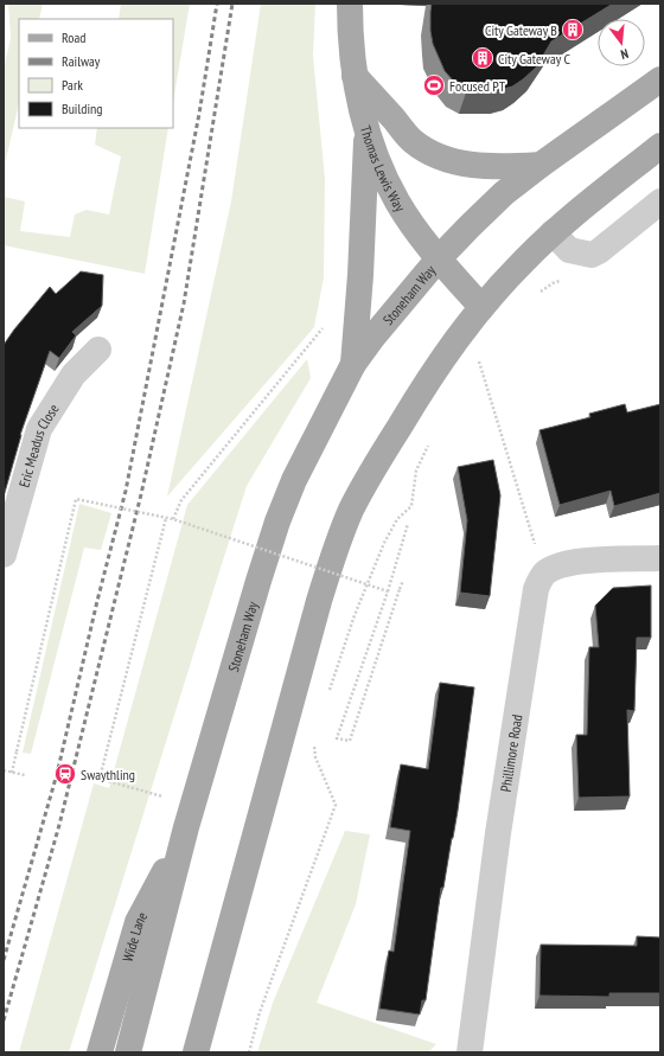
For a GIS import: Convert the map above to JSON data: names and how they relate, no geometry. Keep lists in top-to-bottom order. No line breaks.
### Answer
{"streets":{"main road":["Thomas Lewis Way","Stoneham Way","Wide Lane"],"street":["Eric Meadus Close","Phillimore Road"]},"crossings":[["Thomas Lewis Way","Stoneham Way"],["Stoneham Way","Wide Lane"]],"places":{"building":["City Gateway B","City Gateway C"],"sports":["Focused PT"],"station":["Swaythling"]},"legend":["Road","Railway","Park","Building"],"north":"bottom"}
